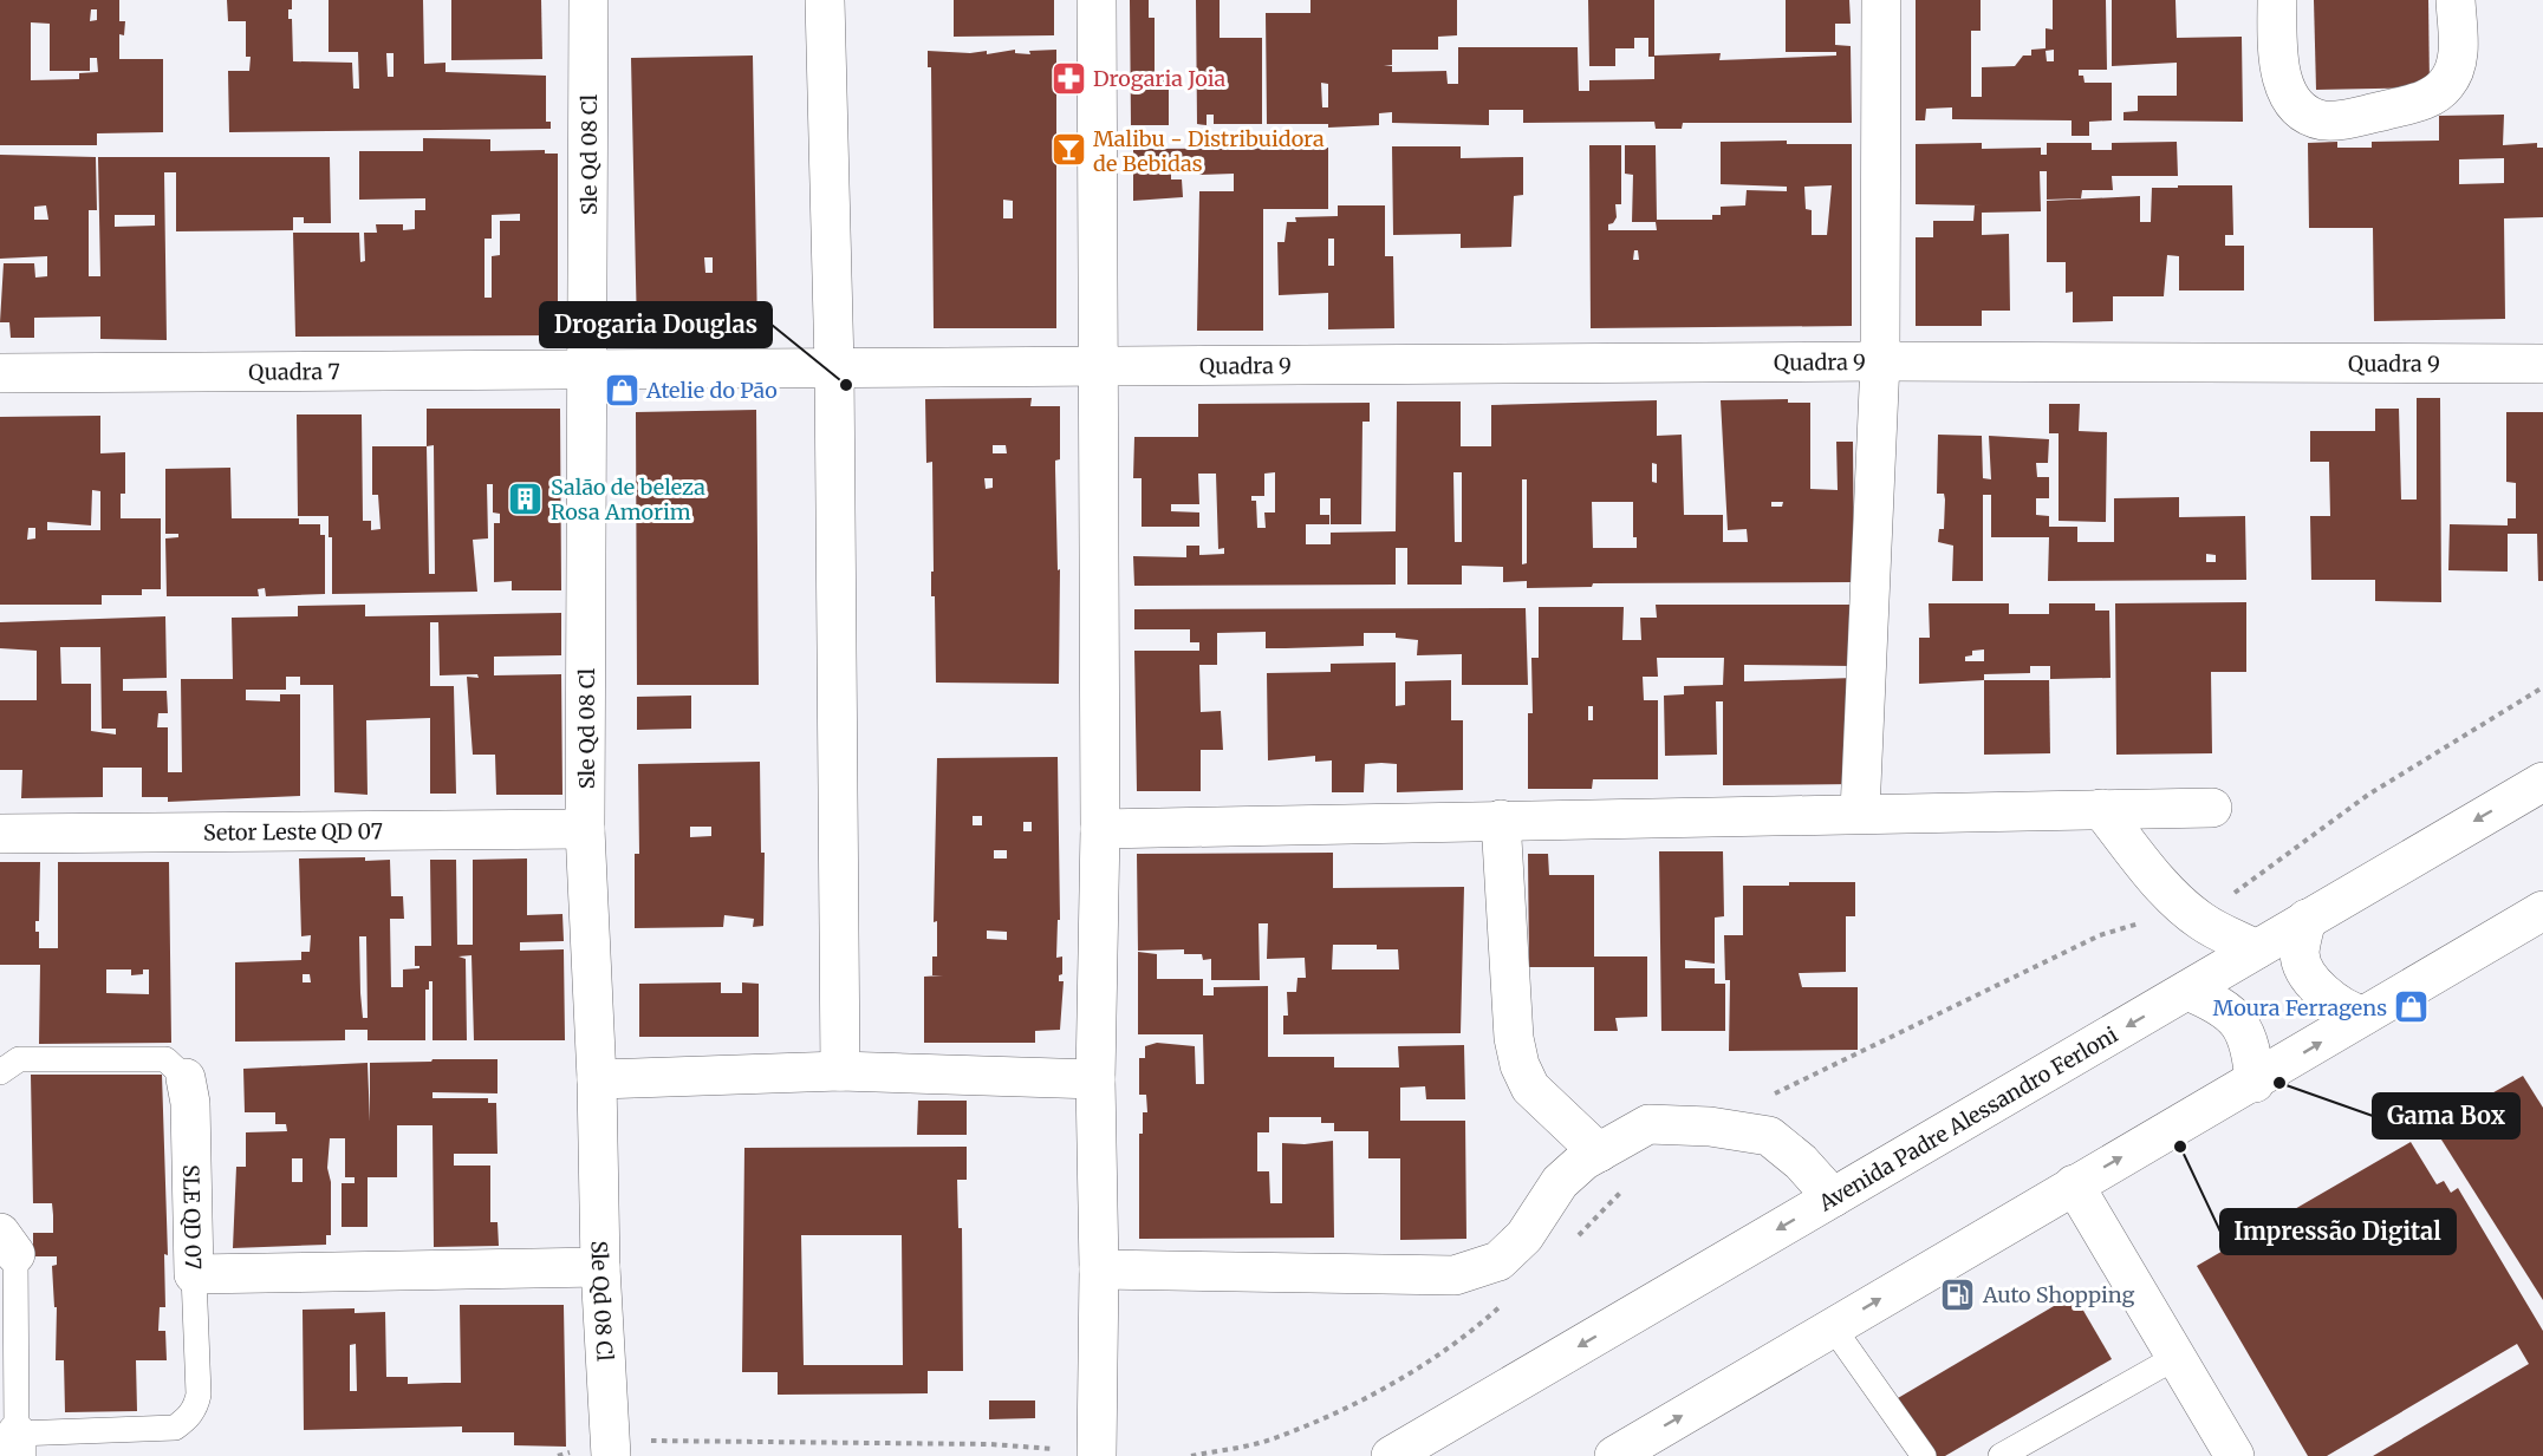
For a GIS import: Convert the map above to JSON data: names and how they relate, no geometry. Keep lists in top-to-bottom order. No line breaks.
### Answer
{"streets":{"street":["Sle Qd 08 Cl","Quadra 9","Quadra 7","Setor Leste QD 07","Avenida Padre Alessandro Ferloni","SLE QD 07"]},"crossings":[["Sle Qd 08 Cl","Quadra 7"],["Sle Qd 08 Cl","Setor Leste QD 07"],["Sle Qd 08 Cl","SLE QD 07"],["Quadra 9","Quadra 7"]],"places":{"pharmacy":["Drogaria Joia"],"bar":["Malibu - Distribuidora de Bebidas"],"other":["Drogaria Douglas","Gama Box","Impressão Digital"],"shop":["Atelie do Pão","Moura Ferragens"],"building":["Salão de beleza Rosa Amorim"],"fuel station":["Auto Shopping"]}}
